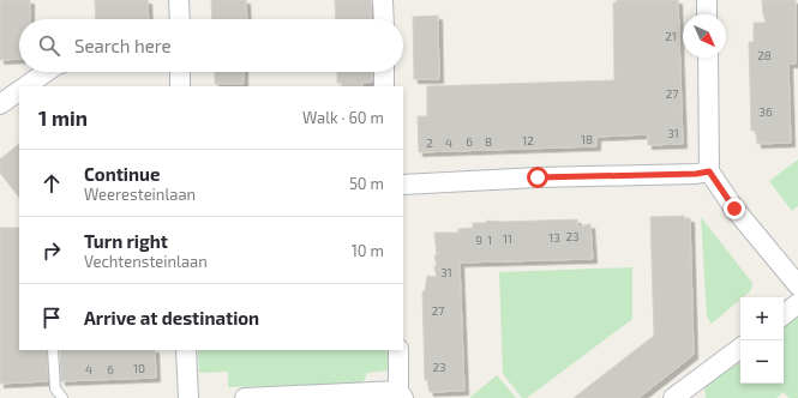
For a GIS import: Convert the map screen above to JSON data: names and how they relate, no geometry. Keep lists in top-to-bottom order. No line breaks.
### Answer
{"house_numbers":["21","28","27","36","31","18","12","6","8","2","4","23","13","11","9","1","31","27","23","10","4","6"],"north":"bottom right","page":{"search":"Search here","heading":["1 min","Walk · 60 m"],"list":[["Continue","Weeresteinlaan","50 m"],["Turn right","Vechtensteinlaan","10 m"],"Arrive at destination"],"map_buttons":["+","−"]}}
